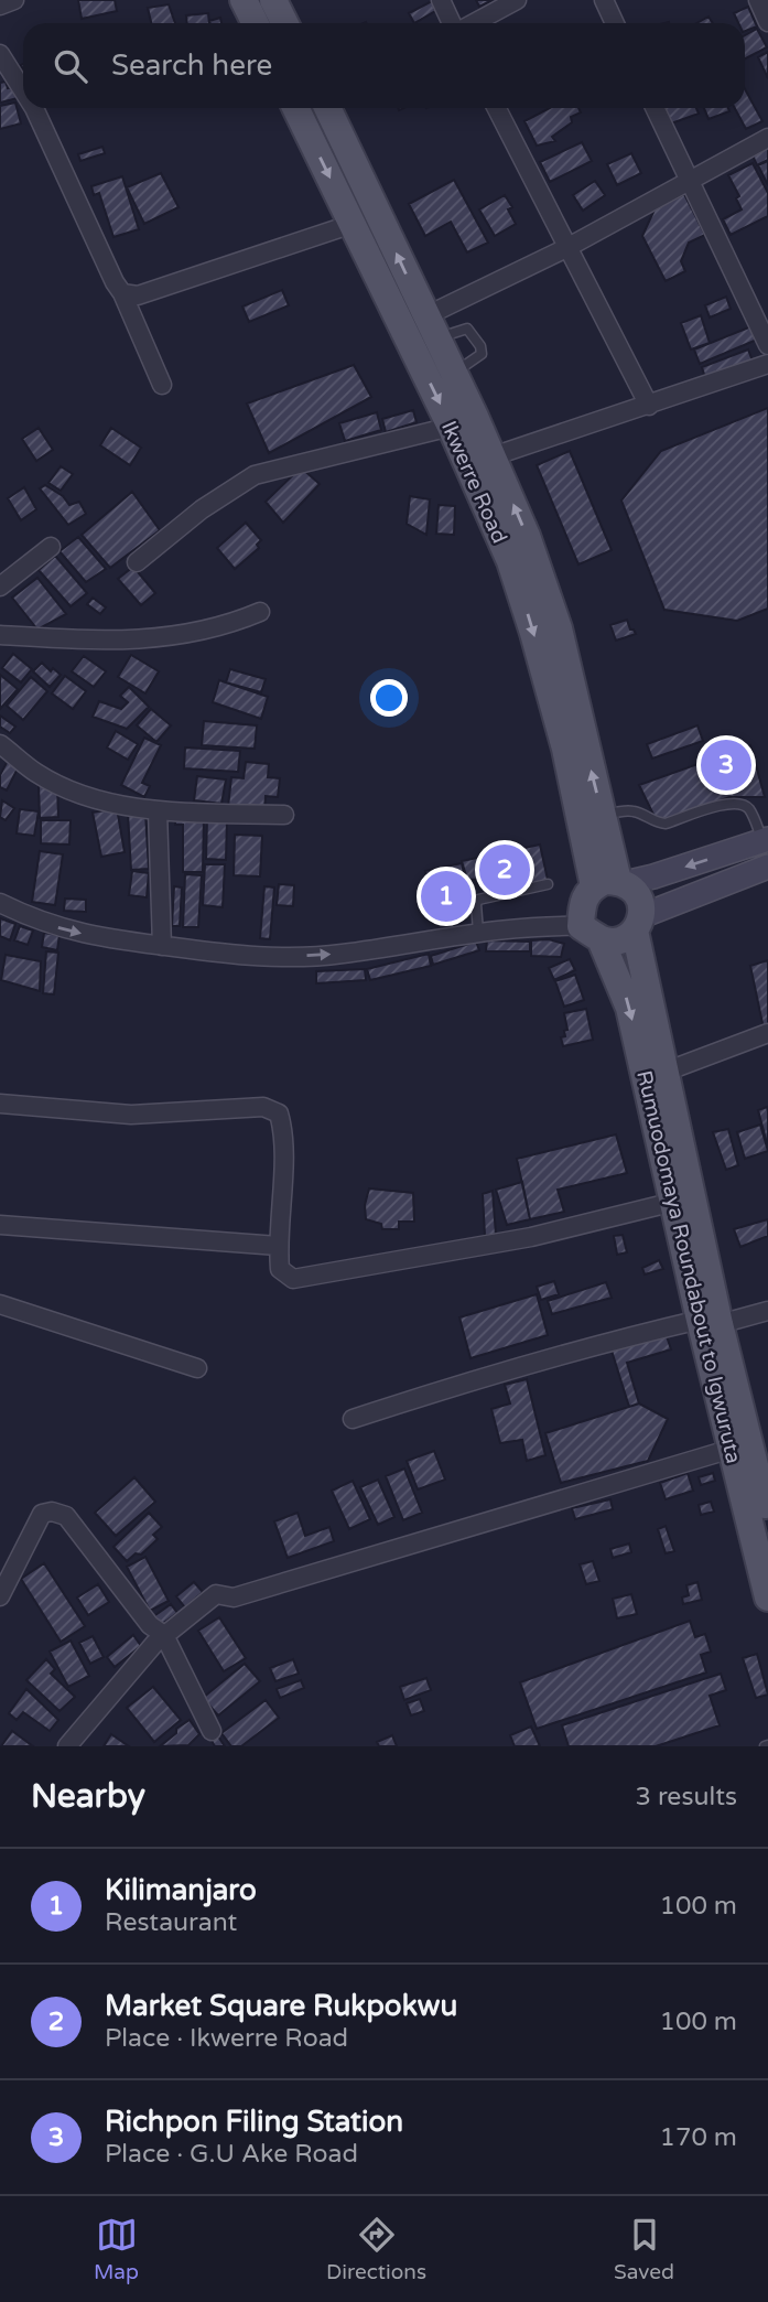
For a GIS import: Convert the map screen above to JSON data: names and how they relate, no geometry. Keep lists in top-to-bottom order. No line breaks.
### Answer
{"streets":{"main road":["Ikwerre Road","Rumuodomaya Roundabout to Igwuruta"]},"crossings":[["Ikwerre Road","Rumuodomaya Roundabout to Igwuruta"]],"page":{"search":"Search here","pins":["3","2","1"],"heading":["Nearby","3 results"],"list":[{"mark":"1","name":"Kilimanjaro","note":"Restaurant","value":"100 m"},{"mark":"2","name":"Market Square Rukpokwu","note":"Place · Ikwerre Road","value":"100 m"},{"mark":"3","name":"Richpon Filing Station","note":"Place · G.U Ake Road","value":"170 m"}],"nav":["Map","Directions","Saved"]}}
